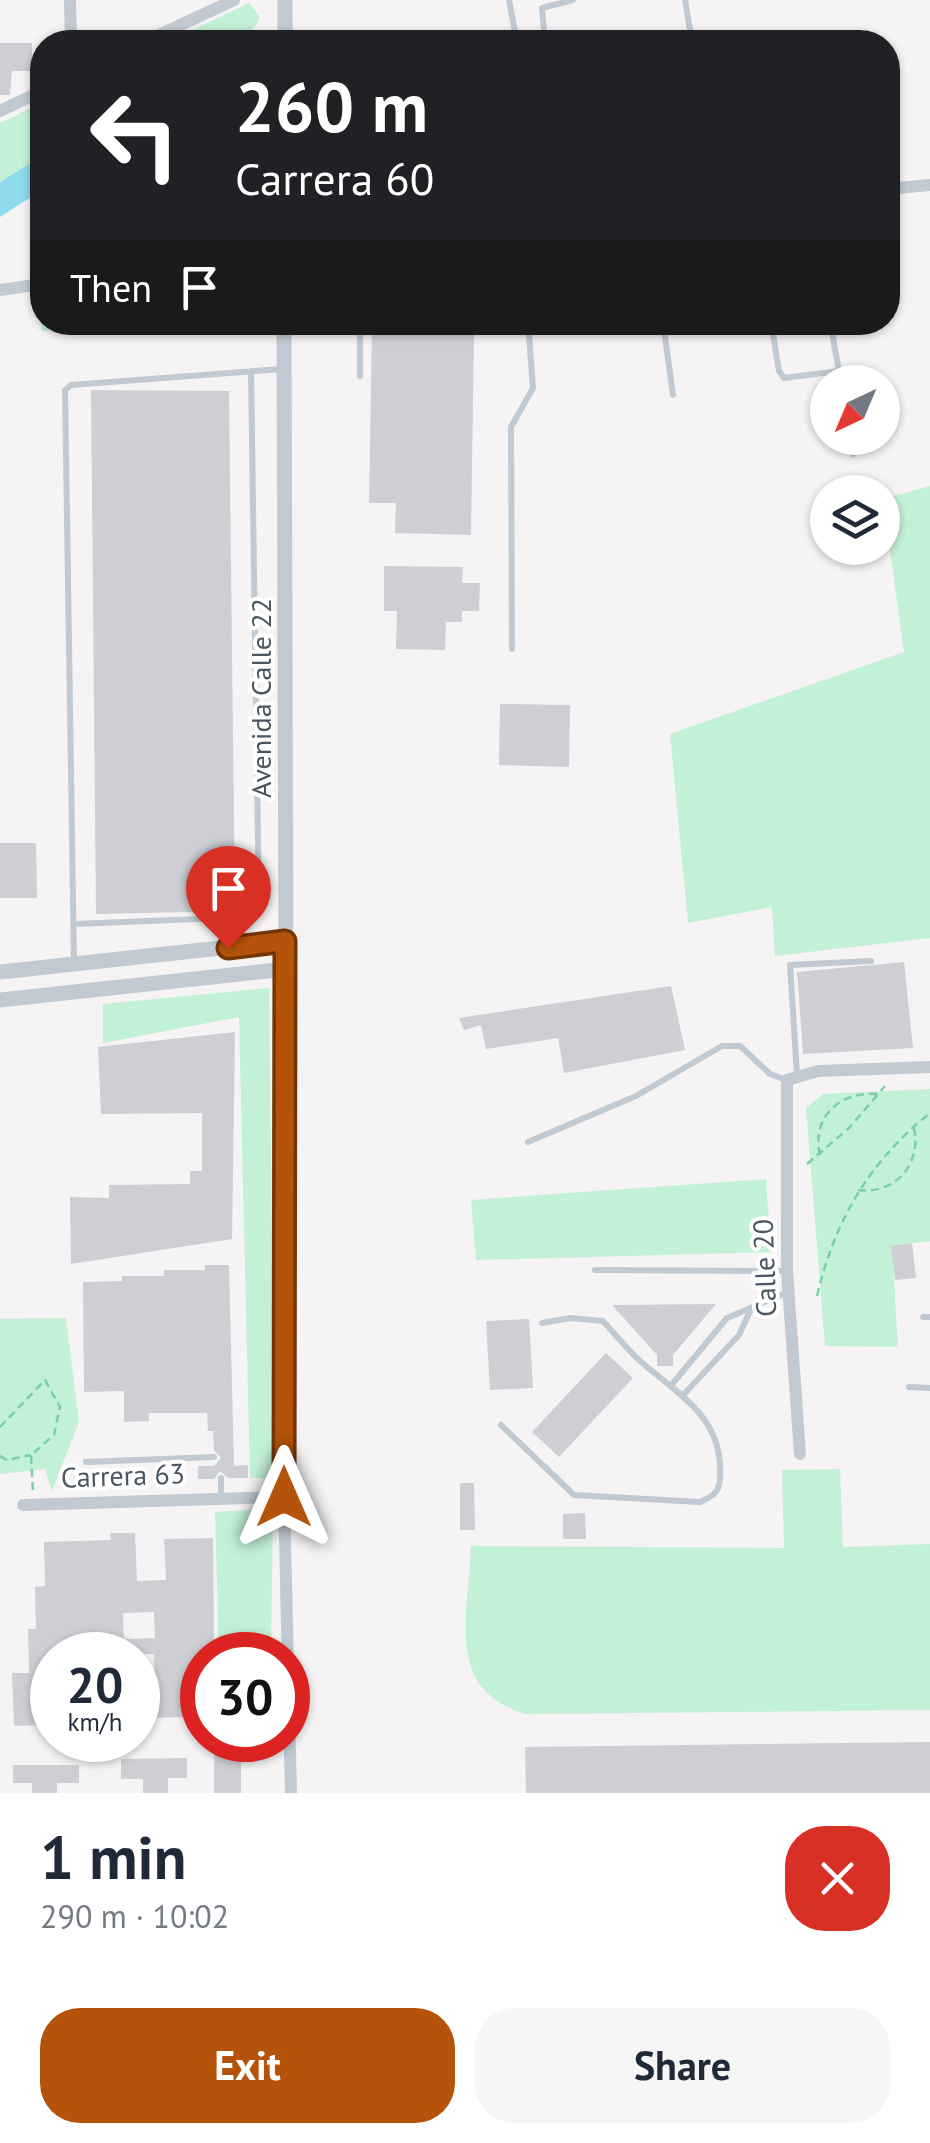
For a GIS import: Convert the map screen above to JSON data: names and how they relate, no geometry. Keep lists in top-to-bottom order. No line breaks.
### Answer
{"streets":{"street":["Avenida Calle 22","Calle 20","Carrera 63"]},"crossings":[["Avenida Calle 22","Carrera 63"]],"north":"bottom left","page":{"turn":["260 m","Carrera 60"],"then":"Then","speed":"20 km/h","limit":"30","heading":["1 min","290 m · 10:02"],"buttons":["Exit","Share"]}}
